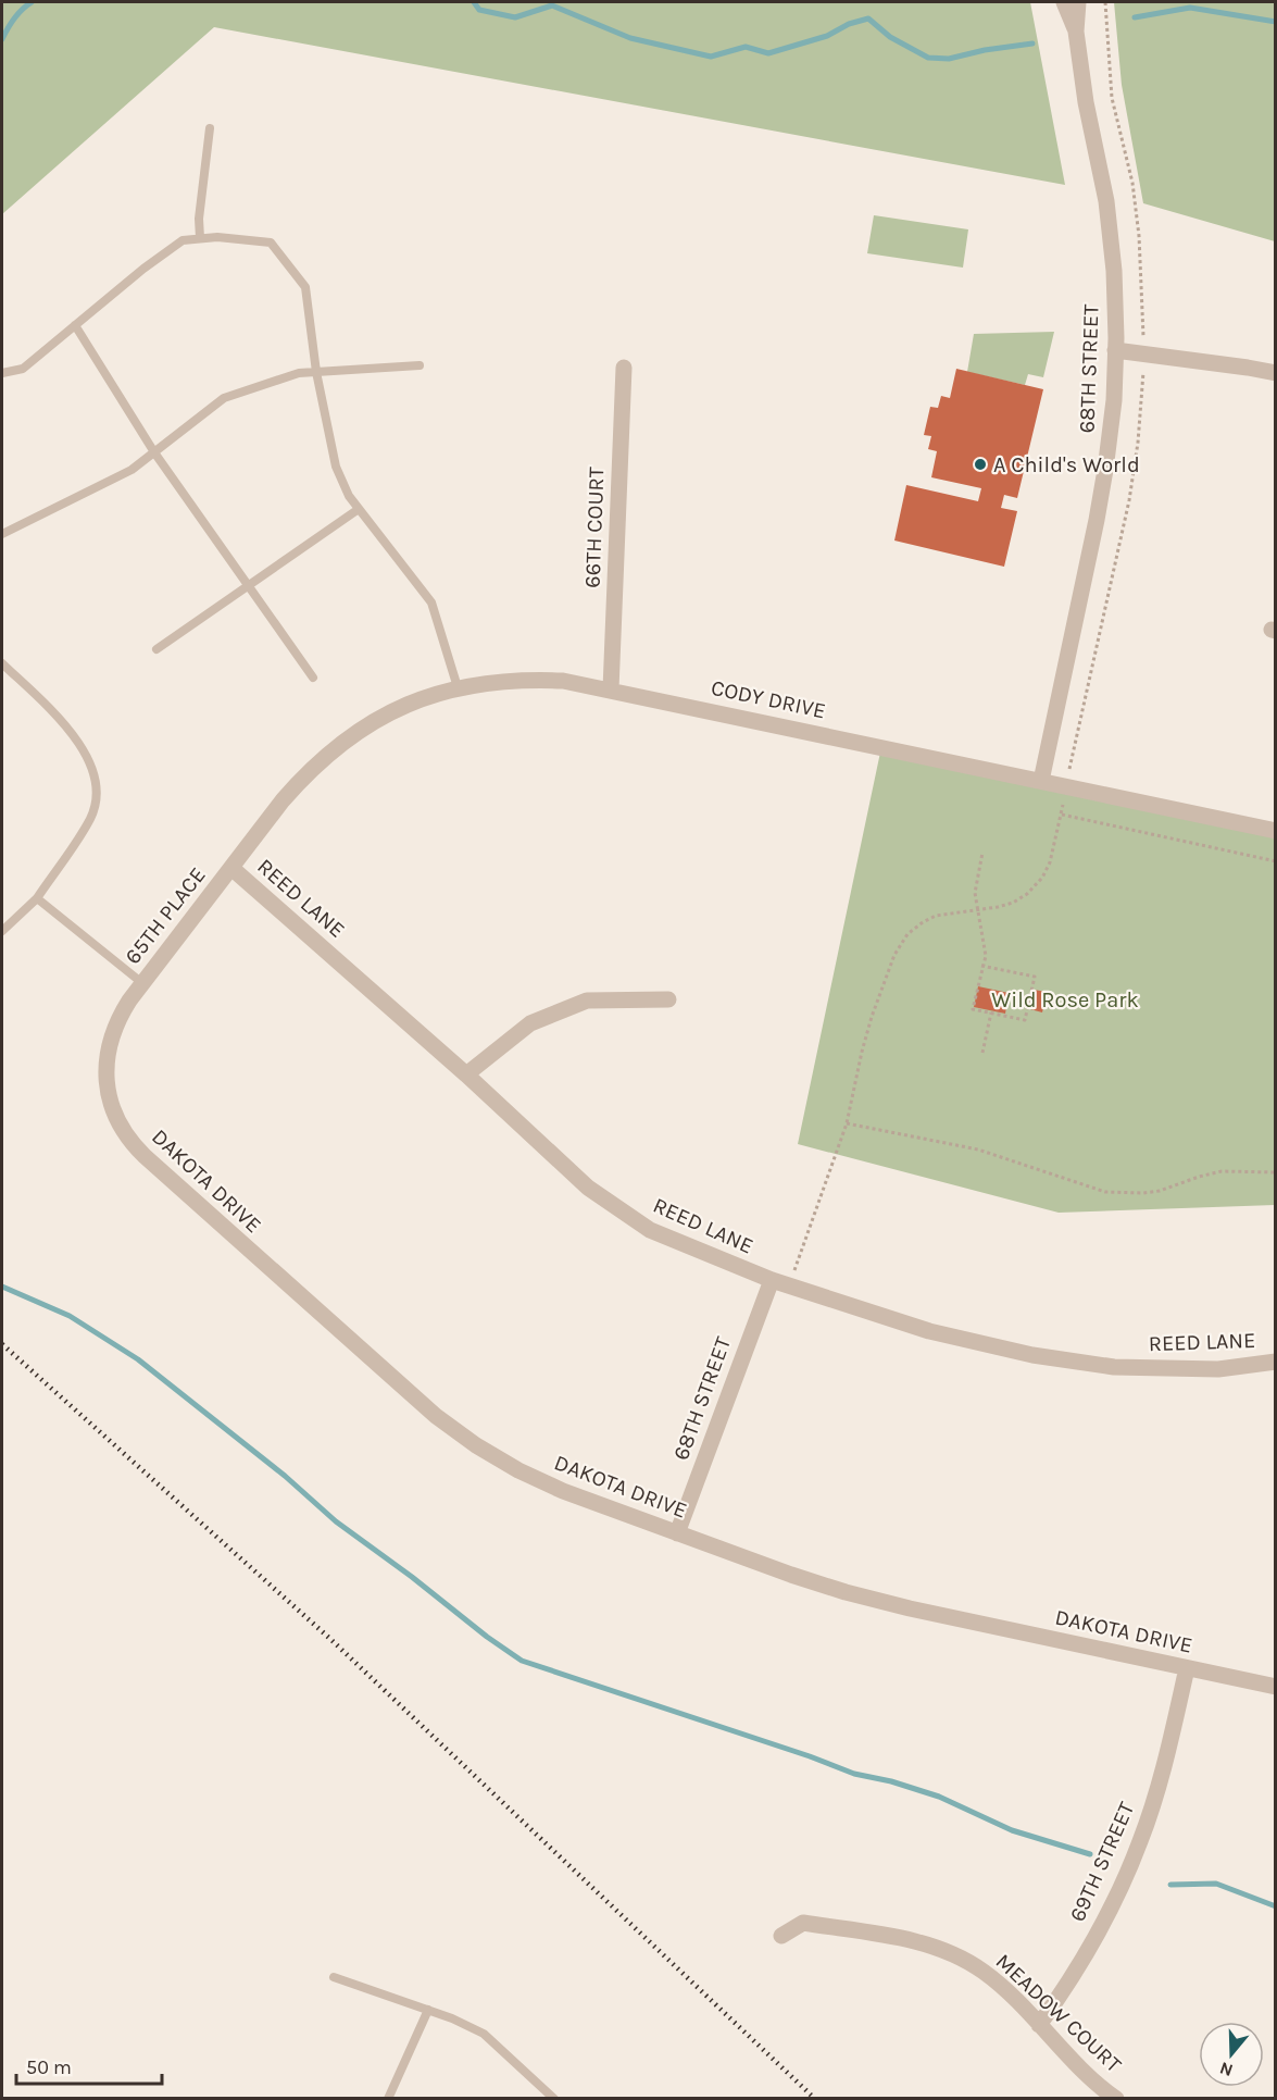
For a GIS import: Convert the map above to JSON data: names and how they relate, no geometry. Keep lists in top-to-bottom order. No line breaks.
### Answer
{"streets":{"street":["68TH STREET","66TH COURT","CODY DRIVE","REED LANE","65TH PLACE","DAKOTA DRIVE","69TH STREET","MEADOW COURT"]},"crossings":[["68TH STREET","CODY DRIVE"],["68TH STREET","REED LANE"],["68TH STREET","DAKOTA DRIVE"],["66TH COURT","CODY DRIVE"],["CODY DRIVE","65TH PLACE"],["REED LANE","65TH PLACE"],["65TH PLACE","DAKOTA DRIVE"],["DAKOTA DRIVE","69TH STREET"],["69TH STREET","MEADOW COURT"]],"parks":["Wild Rose Park"],"places":["A Child's World"],"scale_bar":"50 m","north":"bottom"}
